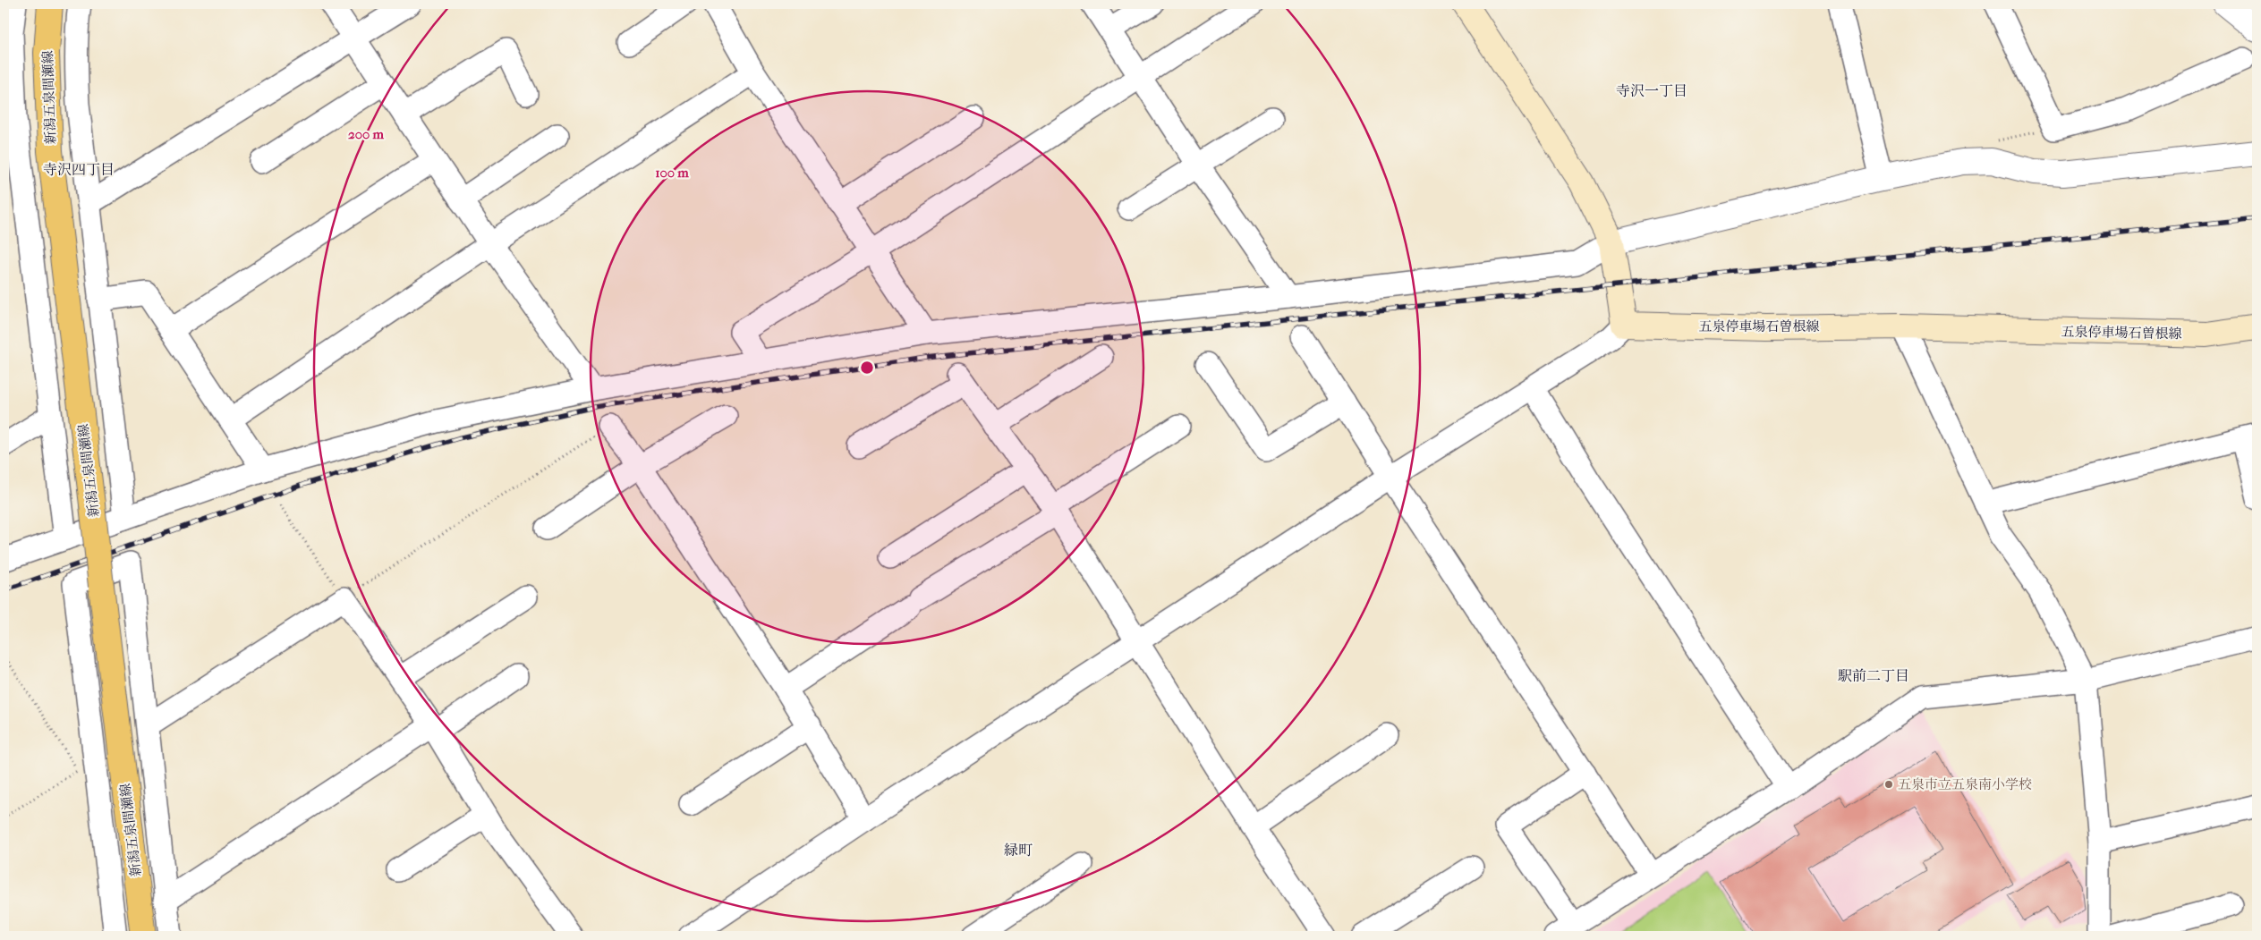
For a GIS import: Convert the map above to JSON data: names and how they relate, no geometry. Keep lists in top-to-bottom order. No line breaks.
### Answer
{"streets":{"main road":["新潟五泉間瀬線","五泉停車場石曽根線"]},"districts":["寺沢一丁目","寺沢四丁目","駅前二丁目","緑町"],"places":["五泉市立五泉南小学校"],"rings":["200 m","100 m"]}
